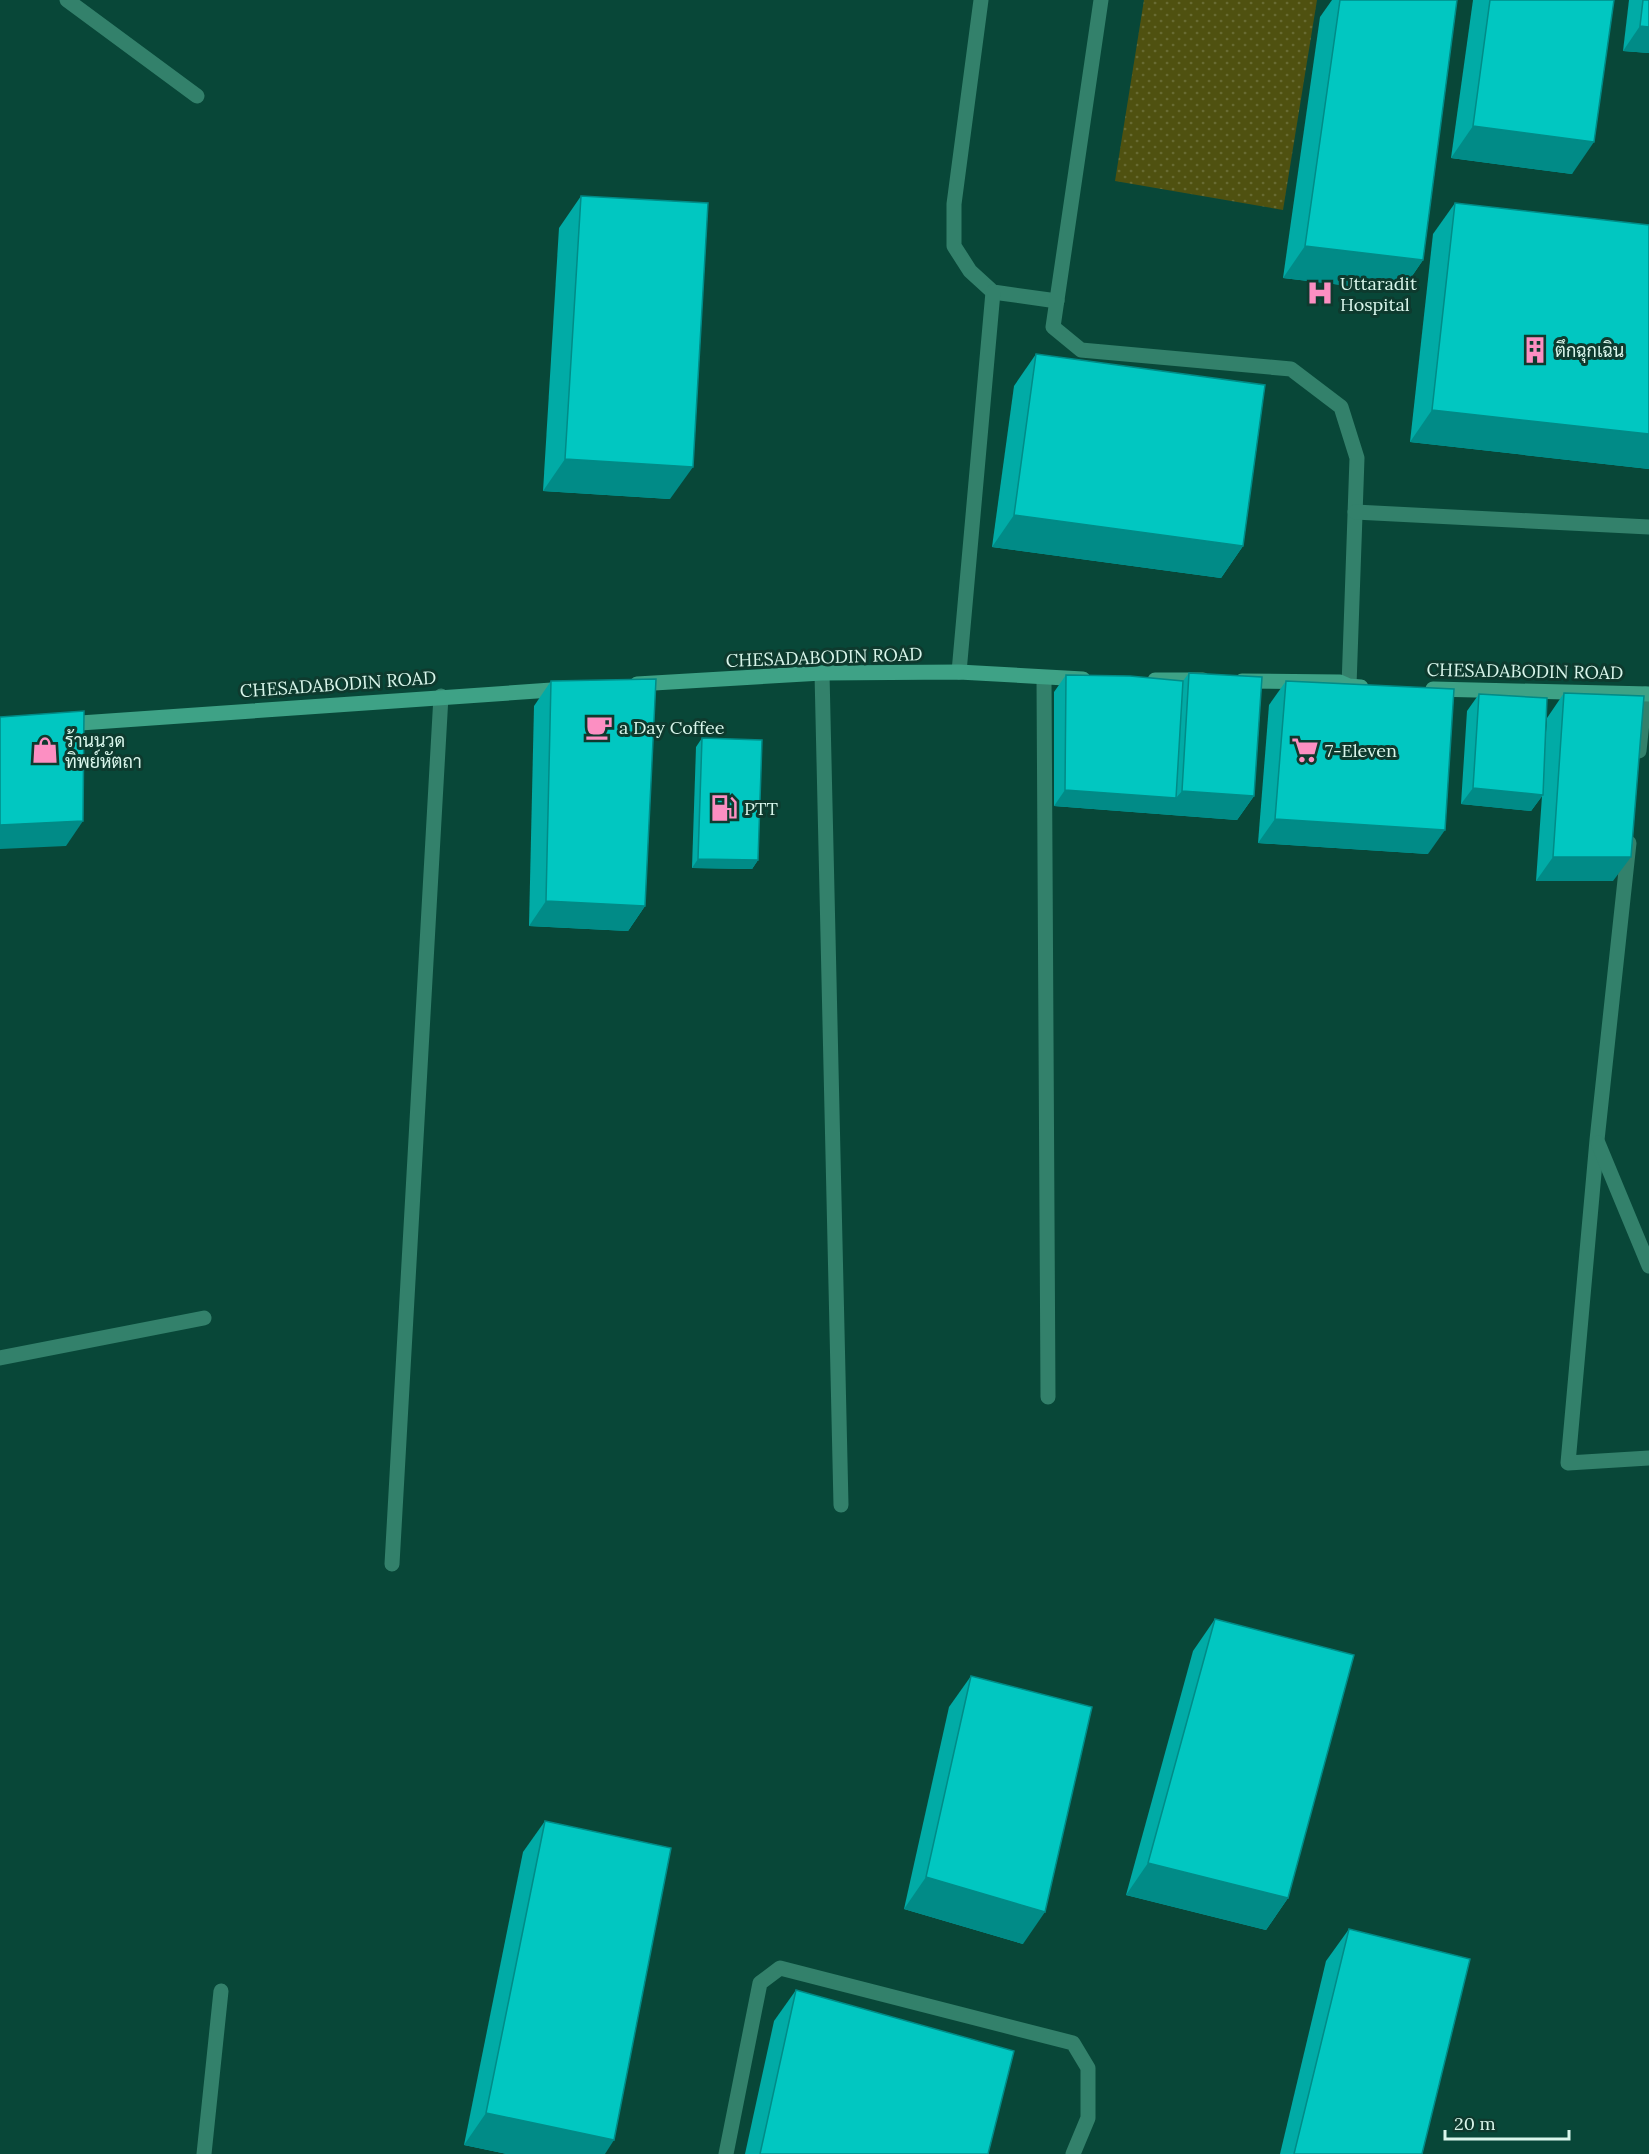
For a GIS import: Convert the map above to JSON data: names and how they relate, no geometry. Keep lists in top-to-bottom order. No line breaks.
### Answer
{"streets":{"street":["CHESADABODIN ROAD"]},"places":{"hospital":["Uttaradit Hospital"],"building":["ตึกฉุกเฉิน"],"cafe":["a Day Coffee"],"shop":["ร้านนวด ทิพย์หัตถา"],"supermarket":["7-Eleven"],"fuel station":["PTT"]},"scale_bar":"20 m"}
